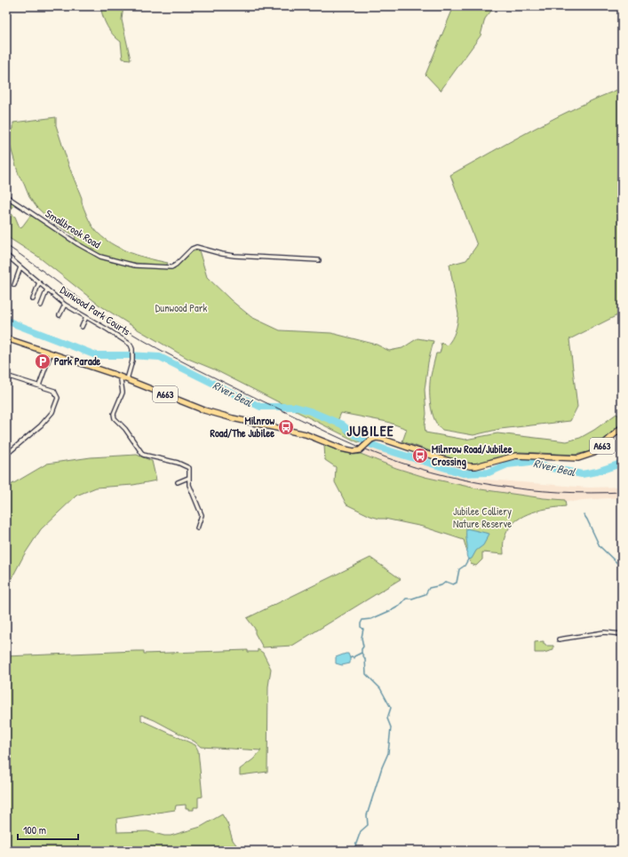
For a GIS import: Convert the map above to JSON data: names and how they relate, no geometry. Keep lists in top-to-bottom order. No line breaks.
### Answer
{"streets":{"main road":["A663"],"street":["Smallbrook Road","Dunwood Park Courts"]},"crossings":[["Dunwood Park Courts","A663"]],"districts":["JUBILEE"],"water":["River Beal"],"parks":["Dunwood Park","Jubilee Colliery Nature Reserve"],"places":{"parking":["Park Parade"],"bus stop":["Milnrow Road/The Jubilee","Milnrow Road/Jubilee Crossing"]},"scale_bar":"100 m"}
